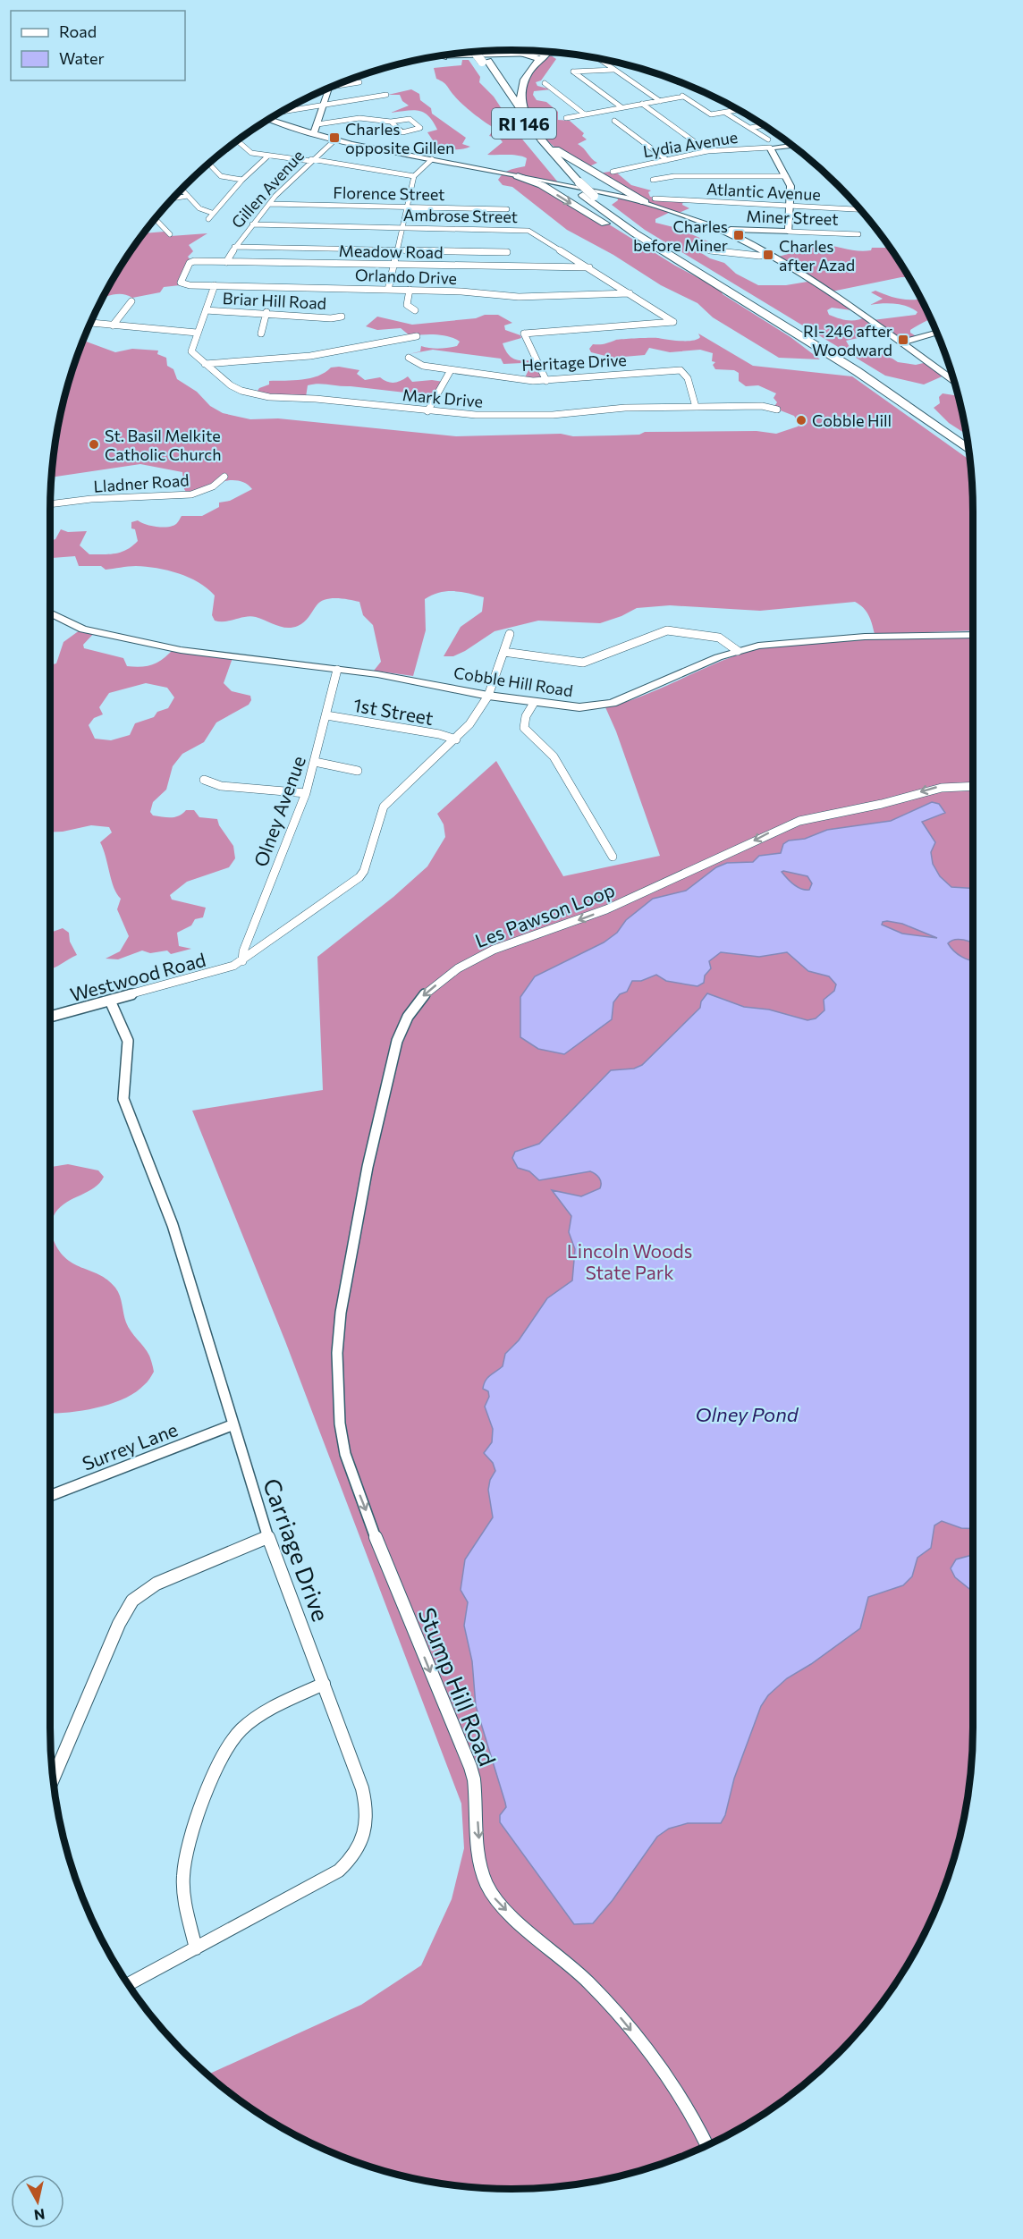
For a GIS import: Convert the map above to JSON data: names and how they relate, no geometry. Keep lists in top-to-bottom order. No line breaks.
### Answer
{"streets":{"highway":["RI 146"],"street":["Lydia Avenue","Gillen Avenue","Atlantic Avenue","Florence Street","Ambrose Street","Miner Street","Meadow Road","Orlando Drive","Briar Hill Road","Heritage Drive","Mark Drive","Lladner Road","Cobble Hill Road","1st Street","Olney Avenue","Les Pawson Loop","Westwood Road","Surrey Lane","Carriage Drive","Stump Hill Road"]},"crossings":[["Gillen Avenue","Florence Street"],["Gillen Avenue","Ambrose Street"],["Gillen Avenue","Meadow Road"],["Ambrose Street","Meadow Road"],["Ambrose Street","Orlando Drive"],["Ambrose Street","Heritage Drive"],["Meadow Road","Orlando Drive"],["Orlando Drive","Mark Drive"],["Briar Hill Road","Mark Drive"],["Heritage Drive","Mark Drive"],["Cobble Hill Road","Olney Avenue"],["Cobble Hill Road","Westwood Road"],["1st Street","Olney Avenue"],["1st Street","Westwood Road"],["Olney Avenue","Westwood Road"],["Les Pawson Loop","Stump Hill Road"],["Westwood Road","Carriage Drive"],["Surrey Lane","Carriage Drive"]],"one_way":["Les Pawson Loop","Stump Hill Road"],"water":["Olney Pond"],"parks":["Lincoln Woods State Park"],"places":{"transit":["Charles opposite Gillen","Charles before Miner","Charles after Azad","RI-246 after Woodward"],"other":["Cobble Hill","St. Basil Melkite Catholic Church"]},"legend":["Road","Water"],"north":"bottom"}
